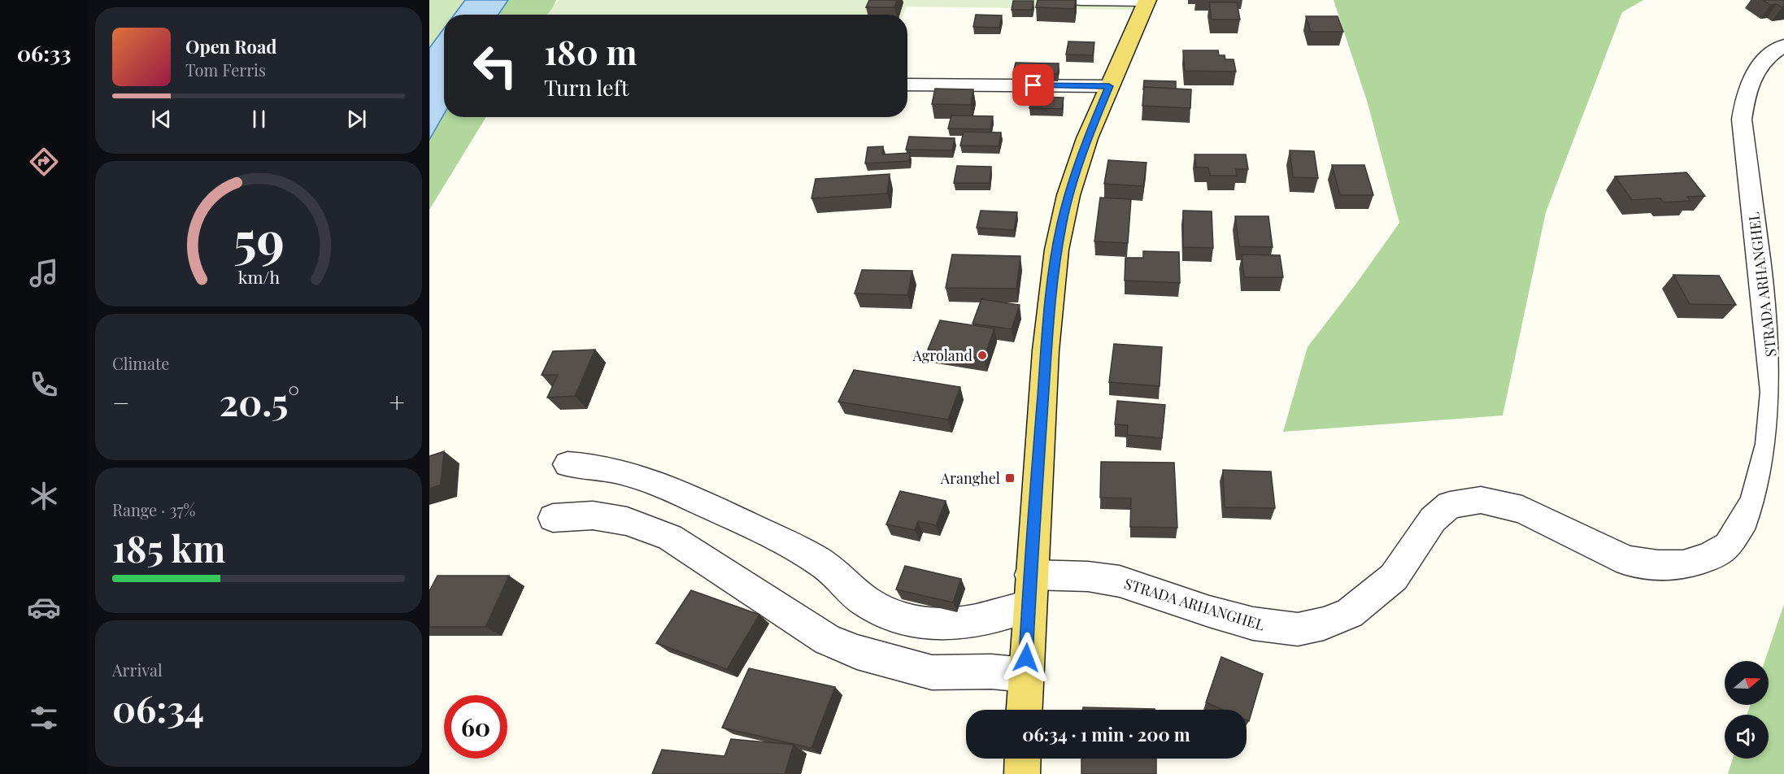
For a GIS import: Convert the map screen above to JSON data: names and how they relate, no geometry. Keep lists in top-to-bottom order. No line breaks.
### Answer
{"streets":{"street":["STRADA ARHANGHEL"]},"places":{"other":["Agroland"],"transit":["Aranghel"]},"north":"right","page":{"tabs":"06:33","turn":["180 m","Turn left"],"song":["Open Road","Tom Ferris"],"tile":["Climate",["Range · 37%","185 km"],["Arrival","06:34"]],"heat":["−","20.5°","+"],"limit":"60","trip":"06:34 · 1 min · 200 m","gauge":["59","km/h"]}}
